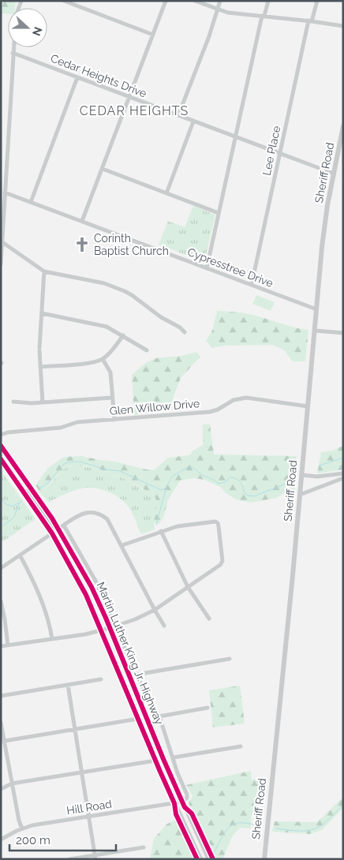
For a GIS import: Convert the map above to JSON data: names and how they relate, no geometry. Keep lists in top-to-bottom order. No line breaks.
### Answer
{"streets":{"main road":["Sheriff Road","Martin Luther King Jr. Highway"],"street":["Cedar Heights Drive","Lee Place","Cypresstree Drive","Glen Willow Drive","Hill Road"]},"crossings":[["Cedar Heights Drive","Lee Place"],["Cedar Heights Drive","Sheriff Road"],["Lee Place","Cypresstree Drive"],["Sheriff Road","Cypresstree Drive"],["Sheriff Road","Glen Willow Drive"],["Martin Luther King Jr. Highway","Hill Road"]],"districts":["CEDAR HEIGHTS"],"places":{"church":["Corinth Baptist Church"]},"scale_bar":"200 m","north":"right"}
